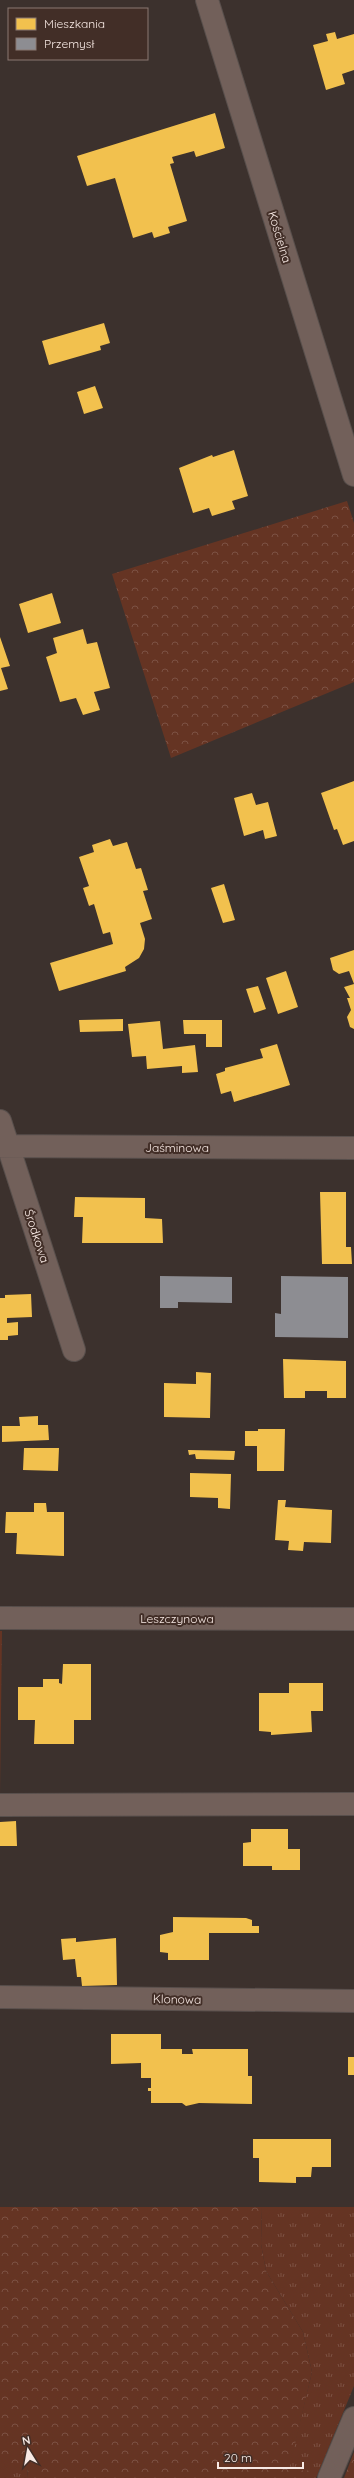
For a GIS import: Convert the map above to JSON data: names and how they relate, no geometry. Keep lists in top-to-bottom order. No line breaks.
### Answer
{"streets":{"street":["Kościelna","Jaśminowa","Środkowa","Leszczynowa","Klonowa"]},"crossings":[["Jaśminowa","Środkowa"]],"legend":["Mieszkania","Przemysł"],"scale_bar":"20 m","north":"top"}
